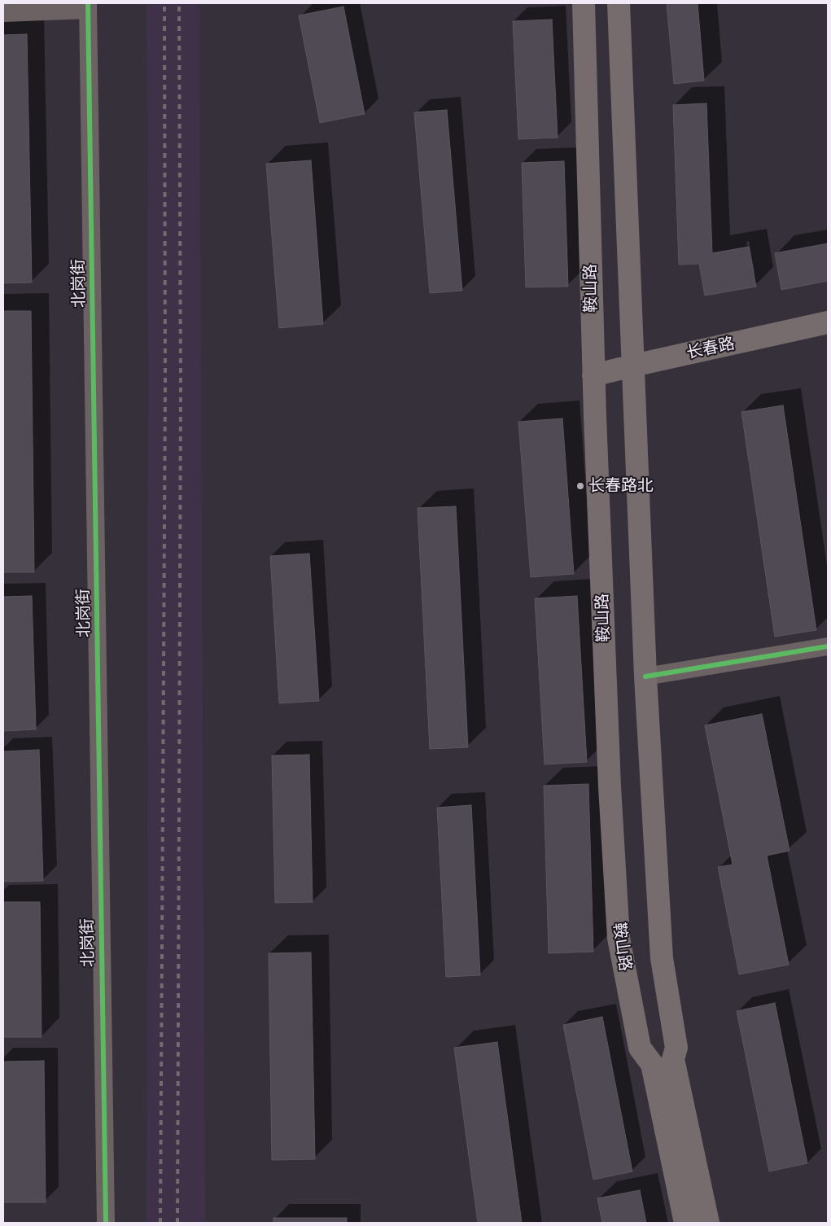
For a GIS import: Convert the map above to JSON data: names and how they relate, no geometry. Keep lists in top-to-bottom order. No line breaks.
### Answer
{"streets":{"main road":["鞍山路","长春路"],"street":["北岗街"]},"crossings":[["鞍山路","长春路"]],"places":["长春路北"]}
